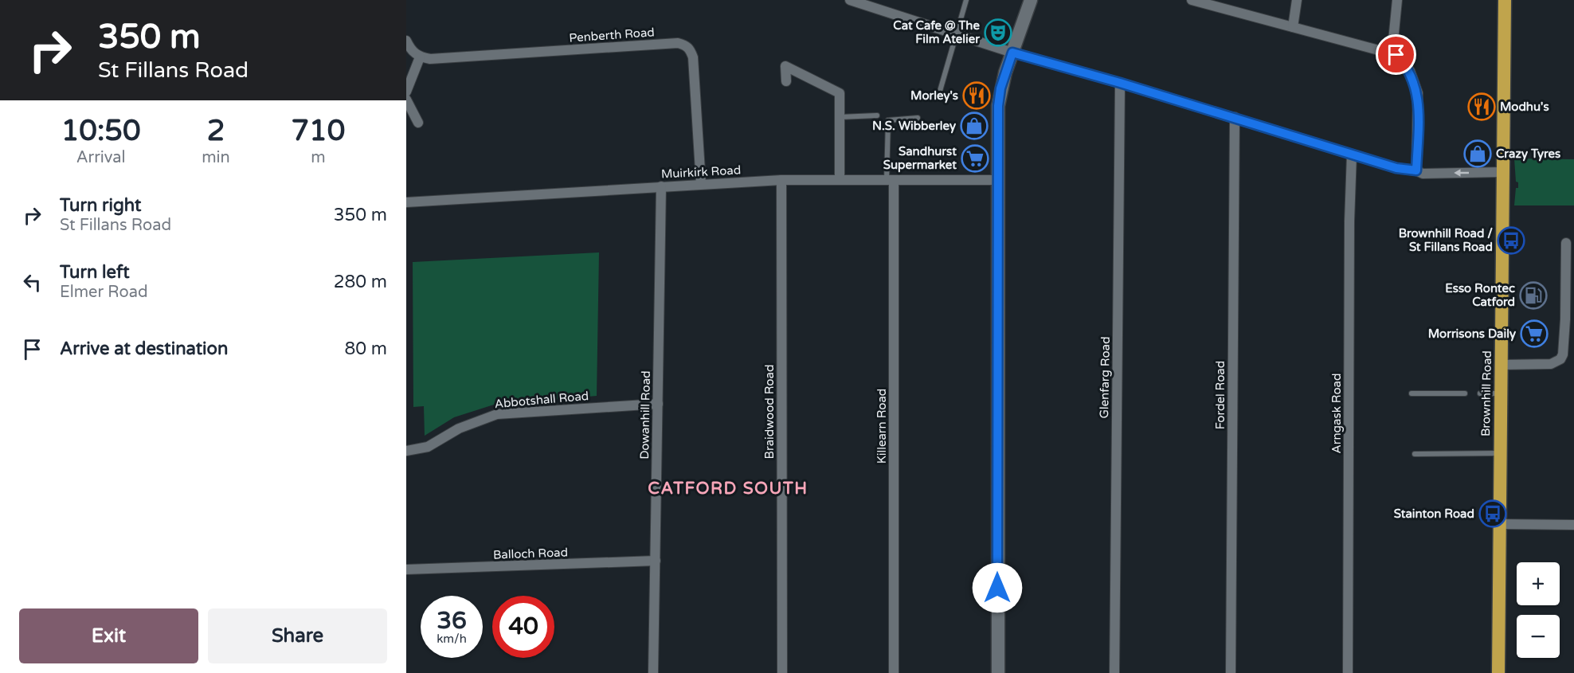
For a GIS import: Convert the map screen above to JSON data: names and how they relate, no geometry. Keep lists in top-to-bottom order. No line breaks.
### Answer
{"streets":{"highway":["Brownhill Road"],"street":["Penberth Road","Muirkirk Road","Glenfarg Road","Fordel Road","Abbotshall Road","Braidwood Road","Arngask Road","Dowanhill Road","Killearn Road","Balloch Road"]},"crossings":[["Penberth Road","Muirkirk Road"],["Muirkirk Road","Braidwood Road"],["Muirkirk Road","Dowanhill Road"],["Muirkirk Road","Killearn Road"],["Abbotshall Road","Dowanhill Road"],["Dowanhill Road","Balloch Road"]],"districts":["CATFORD SOUTH"],"places":{"theatre":["Cat Cafe @ The Film Atelier"],"restaurant":["Morley's","Modhu's"],"shop":["N.S. Wibberley","Crazy Tyres"],"supermarket":["Sandhurst Supermarket","Morrisons Daily"],"bus stop":["Brownhill Road / St Fillans Road","Stainton Road"],"fuel station":["Esso Rontec Catford"]},"page":{"turn":["350 m","St Fillans Road"],"eta":["10:50","Arrival","2","min","710","m"],"list":[{"name":"Turn right","note":"St Fillans Road","value":"350 m"},{"name":"Turn left","note":"Elmer Road","value":"280 m"},{"name":"Arrive at destination","value":"80 m"}],"map_buttons":["+","−"],"speed":"36 km/h","limit":"40","buttons":["Exit","Share"]}}
